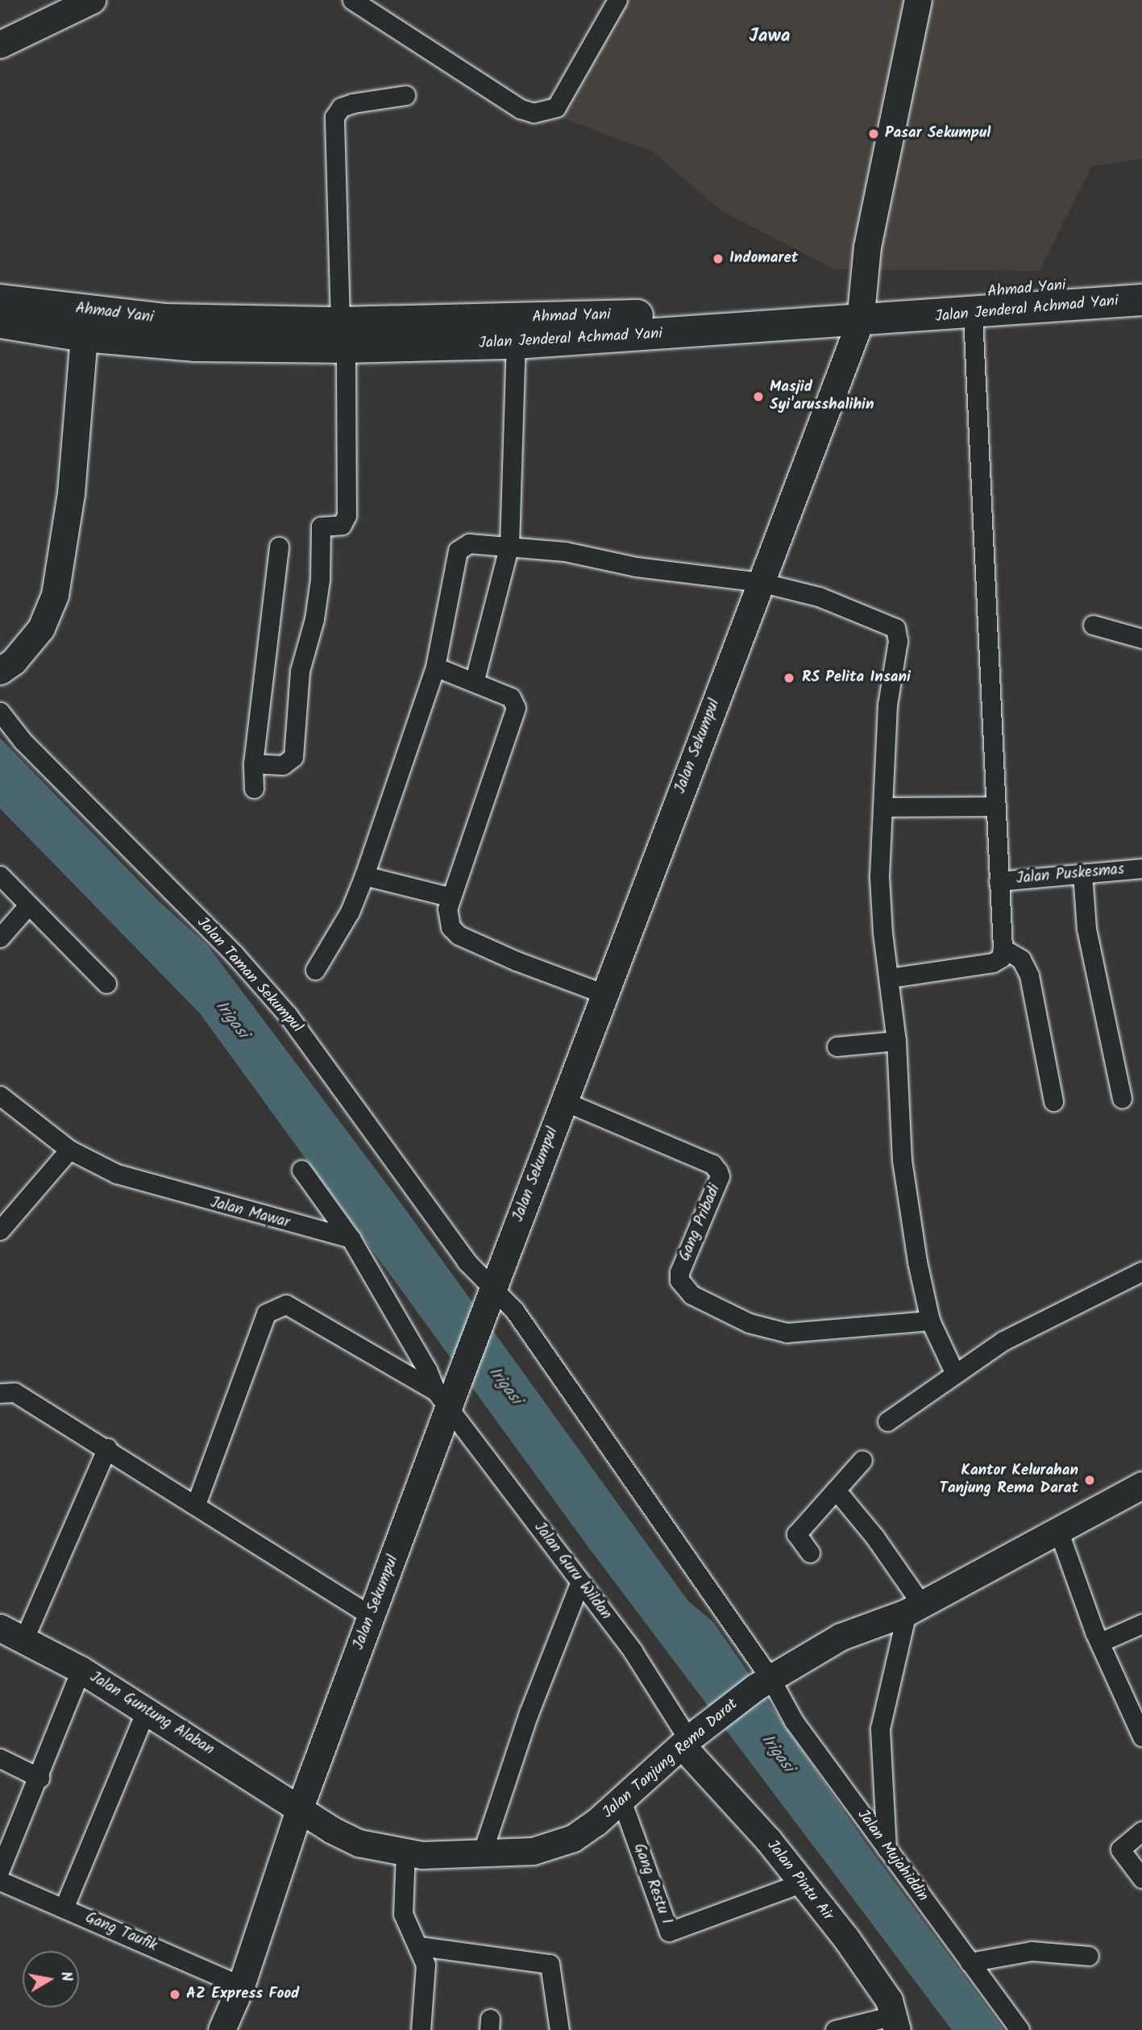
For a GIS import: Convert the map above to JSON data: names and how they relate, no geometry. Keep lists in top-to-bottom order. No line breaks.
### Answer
{"streets":{"highway":["Ahmad Yani","Jalan Jenderal Achmad Yani"],"street":["Jalan Sekumpul","Jalan Puskesmas","Jalan Taman Sekumpul","Jalan Mawar","Gang Pribadi","Jalan Guru Wildan","Jalan Guntung Alaban","Jalan Tanjung Rema Darat","Jalan Mujahiddin","Jalan Pintu Air","Gang Restu I","Gang Taufik"]},"crossings":[["Ahmad Yani","Jalan Jenderal Achmad Yani"],["Ahmad Yani","Jalan Sekumpul"],["Jalan Jenderal Achmad Yani","Jalan Sekumpul"],["Jalan Sekumpul","Jalan Taman Sekumpul"],["Jalan Sekumpul","Gang Pribadi"],["Jalan Sekumpul","Jalan Guru Wildan"],["Jalan Sekumpul","Jalan Guntung Alaban"],["Jalan Sekumpul","Jalan Tanjung Rema Darat"],["Jalan Sekumpul","Gang Taufik"],["Jalan Taman Sekumpul","Jalan Tanjung Rema Darat"],["Jalan Taman Sekumpul","Jalan Mujahiddin"],["Jalan Guru Wildan","Jalan Tanjung Rema Darat"],["Jalan Guru Wildan","Jalan Pintu Air"],["Jalan Guntung Alaban","Jalan Tanjung Rema Darat"],["Jalan Tanjung Rema Darat","Jalan Mujahiddin"],["Jalan Tanjung Rema Darat","Jalan Pintu Air"],["Jalan Tanjung Rema Darat","Gang Restu I"],["Jalan Pintu Air","Gang Restu I"]],"districts":["Jawa"],"water":["Irigasi"],"places":["Pasar Sekumpul","Indomaret","Masjid Syi'arusshalihin","RS Pelita Insani","Kantor Kelurahan Tanjung Rema Darat","AZ Express Food"],"north":"right"}
